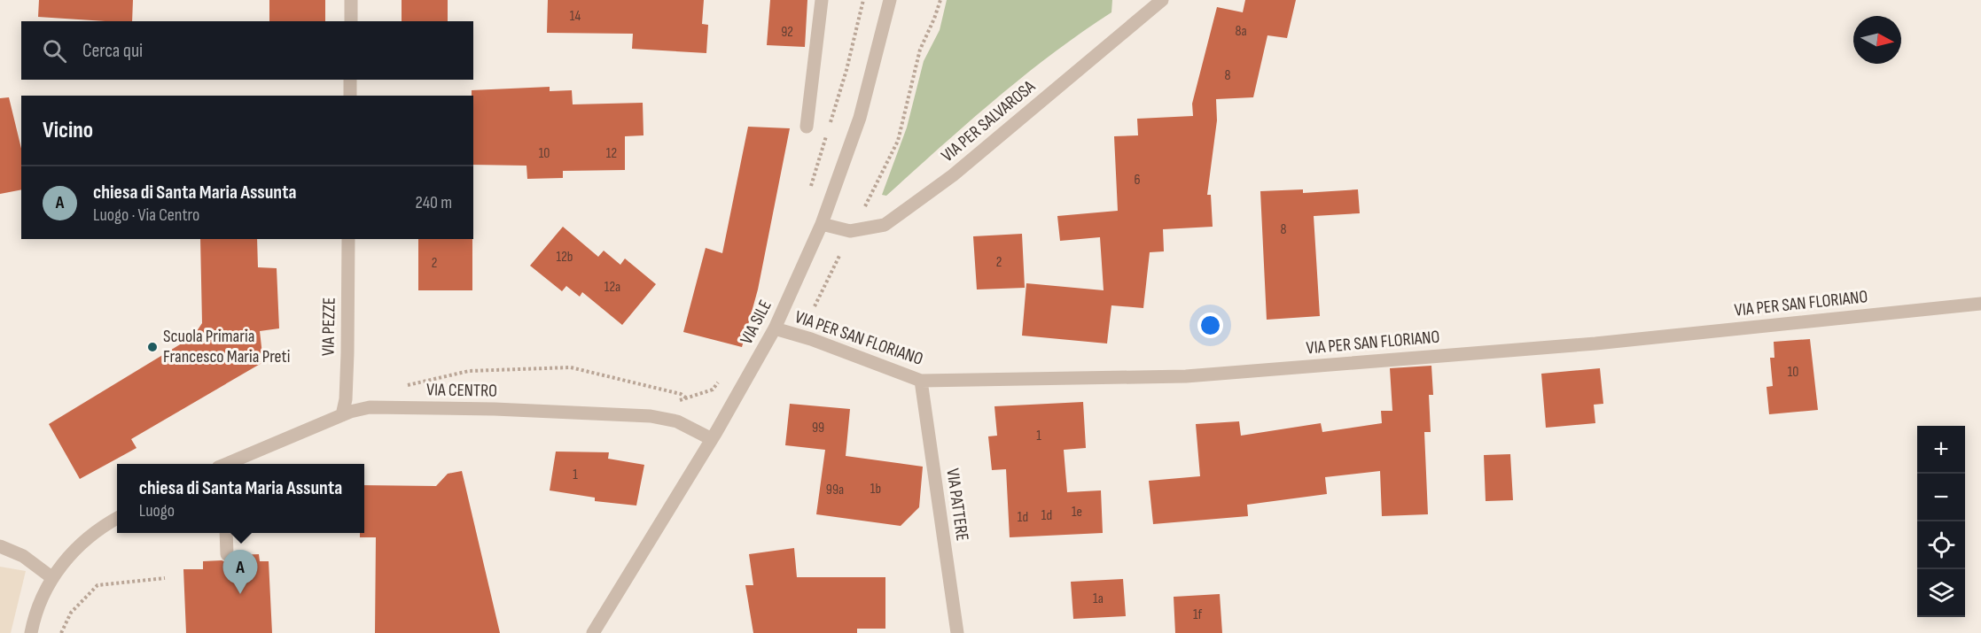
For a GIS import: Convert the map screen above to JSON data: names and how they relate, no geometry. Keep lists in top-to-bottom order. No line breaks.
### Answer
{"streets":{"street":["VIA PER SALVAROSA","VIA PER SAN FLORIANO","VIA SILE","VIA PEZZE","VIA CENTRO","VIA PATTERE"]},"crossings":[["VIA PER SALVAROSA","VIA SILE"],["VIA PER SAN FLORIANO","VIA SILE"],["VIA PER SAN FLORIANO","VIA PATTERE"],["VIA SILE","VIA CENTRO"],["VIA PEZZE","VIA CENTRO"]],"places":["Scuola Primaria Francesco Maria Preti"],"house_numbers":["14","8a","92","8","10","12","6","8","12b","2","2","12a","10","99","1","1","1b","99a","1e","1d","1d","1a","1f"],"north":"right","page":{"search":"Cerca qui","heading":"Vicino","list":[{"mark":"A","name":"chiesa di Santa Maria Assunta","note":"Luogo · Via Centro","value":"240 m"}],"map_buttons":["+","−"],"popup":["chiesa di Santa Maria Assunta","Luogo"],"pins":"A"}}
